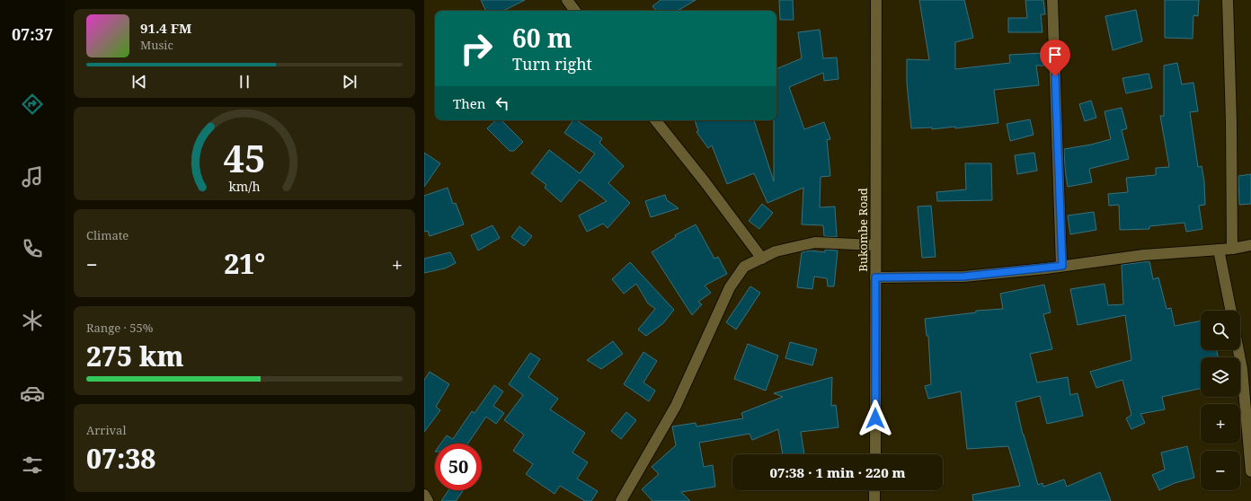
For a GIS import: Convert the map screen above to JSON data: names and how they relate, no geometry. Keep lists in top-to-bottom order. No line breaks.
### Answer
{"streets":{"street":["Bukombe Road"]},"page":{"tabs":"07:37","turn":["60 m","Turn right"],"song":["91.4 FM","Music"],"then":"Then","tile":["Climate",["Range · 55%","275 km"],["Arrival","07:38"]],"heat":["−","21°","+"],"map_buttons":["+","−"],"limit":"50","trip":"07:38 · 1 min · 220 m","gauge":["45","km/h"]}}
